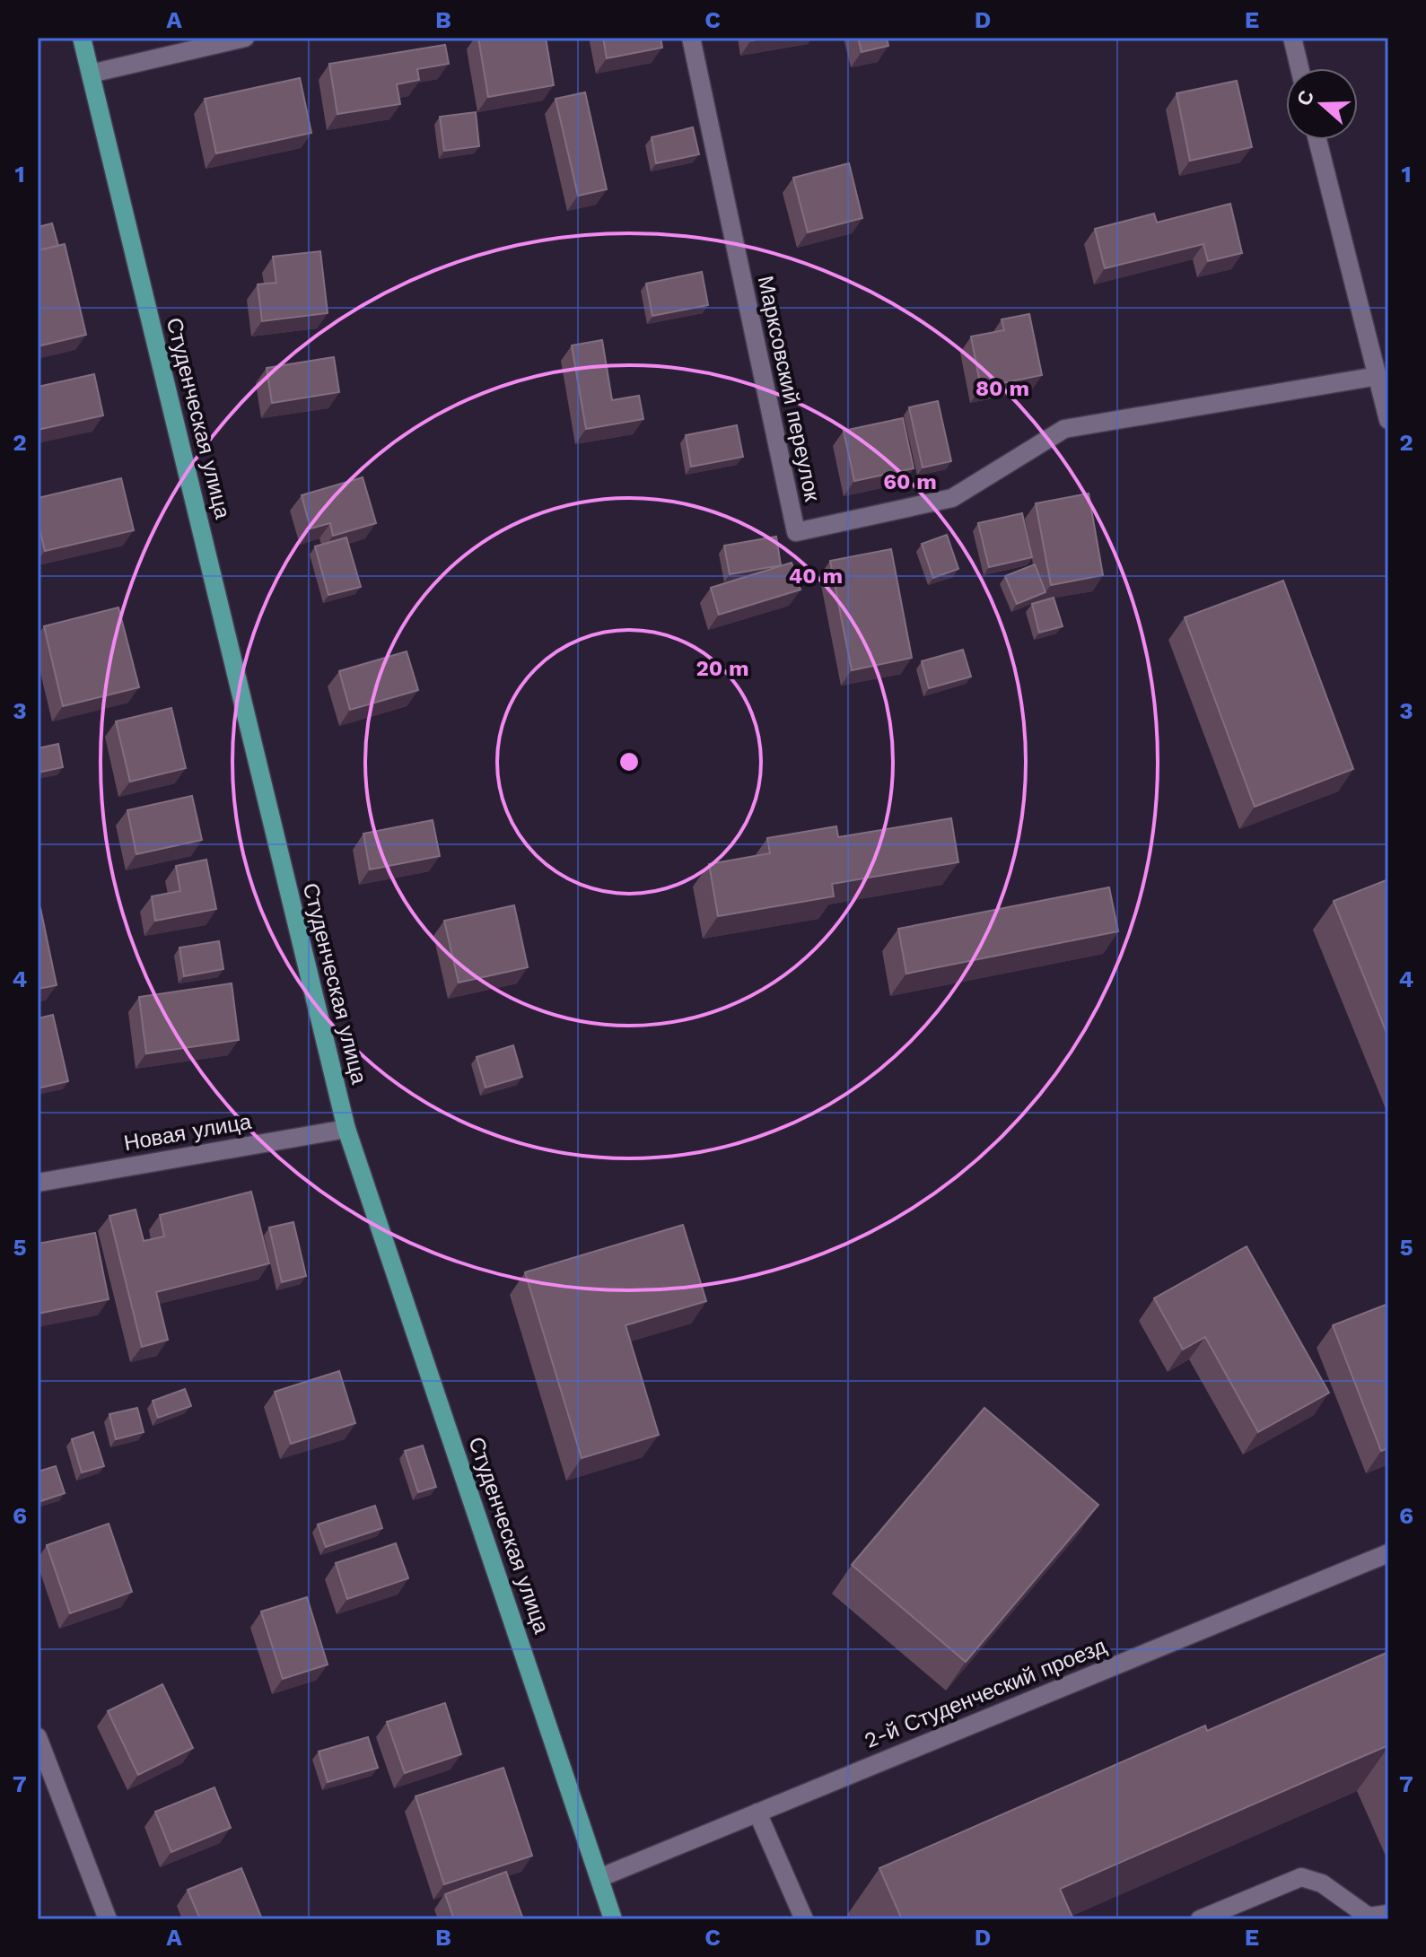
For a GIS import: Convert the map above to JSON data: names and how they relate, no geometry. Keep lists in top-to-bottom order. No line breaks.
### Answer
{"streets":{"main road":["Студенческая улица"],"street":["Марксовский переулок","Новая улица","2-й Студенческий проезд"]},"crossings":[["Студенческая улица","Новая улица"],["Студенческая улица","2-й Студенческий проезд"]],"north":"left","grid":{"columns":["A","B","C","D","E"],"rows":["1","2","3","4","5","6","7"]},"rings":["80 m","60 m","40 m","20 m"]}
